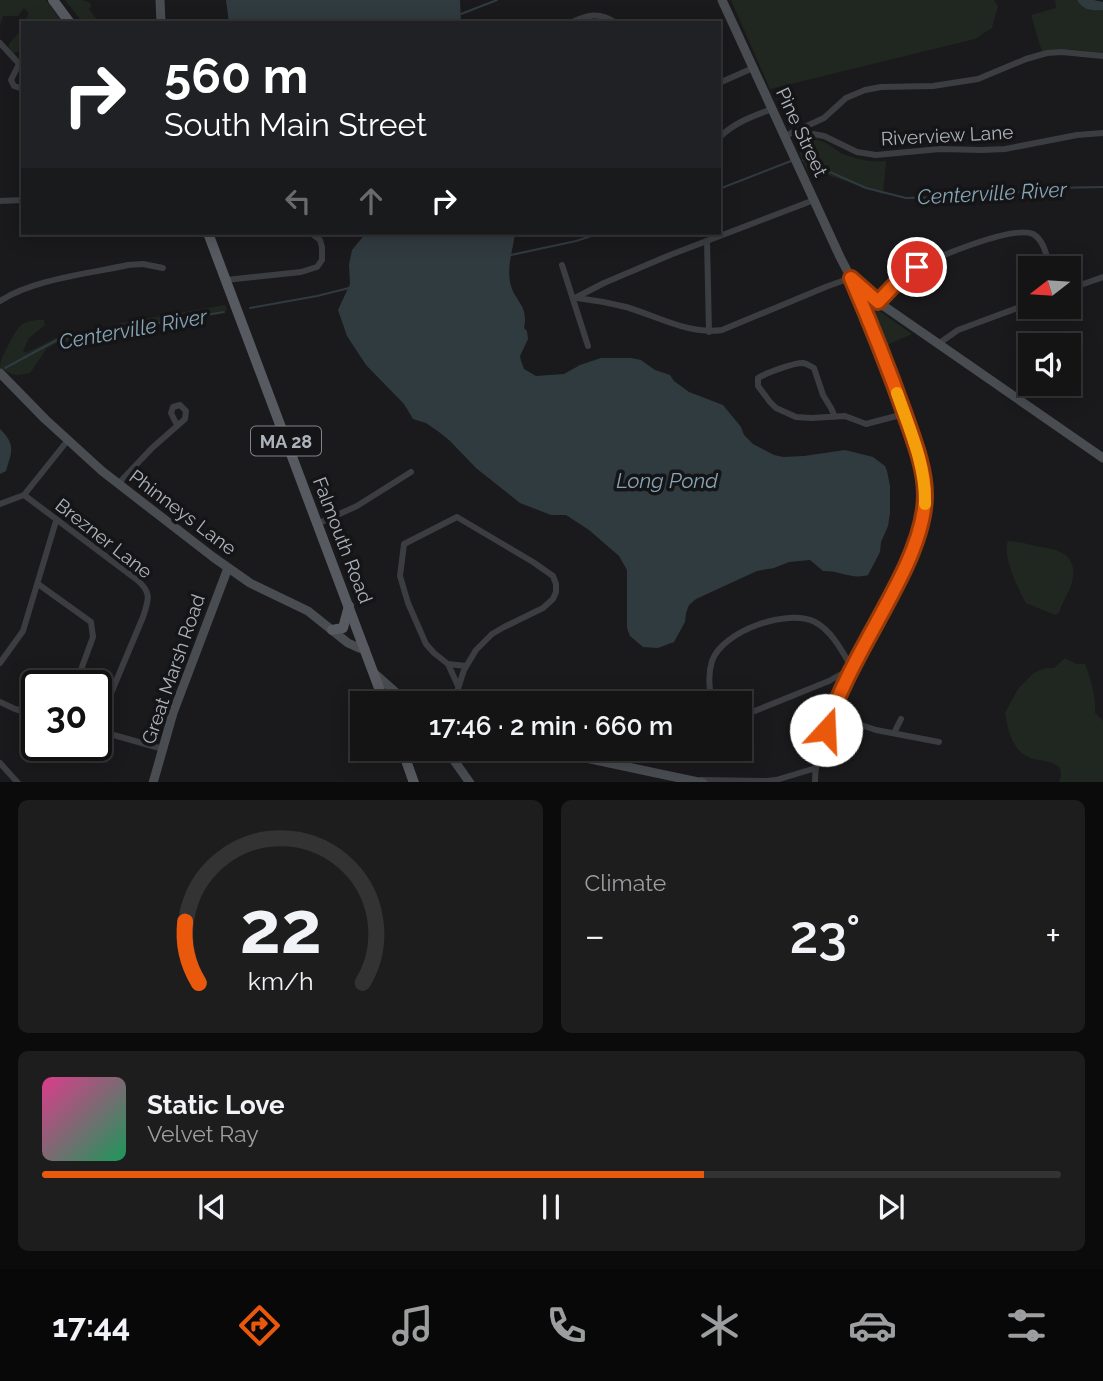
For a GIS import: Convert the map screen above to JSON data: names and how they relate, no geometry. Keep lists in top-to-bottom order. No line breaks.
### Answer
{"streets":{"main road":["Pine Street","MA 28","Phinneys Lane","Falmouth Road","Great Marsh Road"],"street":["Riverview Lane","Brezner Lane"]},"crossings":[["Phinneys Lane","Falmouth Road"],["Phinneys Lane","Great Marsh Road"]],"water":["Centerville River","Long Pond"],"north":"left","page":{"turn":["560 m","South Main Street"],"limit":"30","trip":"17:46 · 2 min · 660 m","tile":"Climate","heat":["−","23°","+"],"song":["Static Love","Velvet Ray"],"tabs":"17:44","gauge":["22","km/h"]}}
